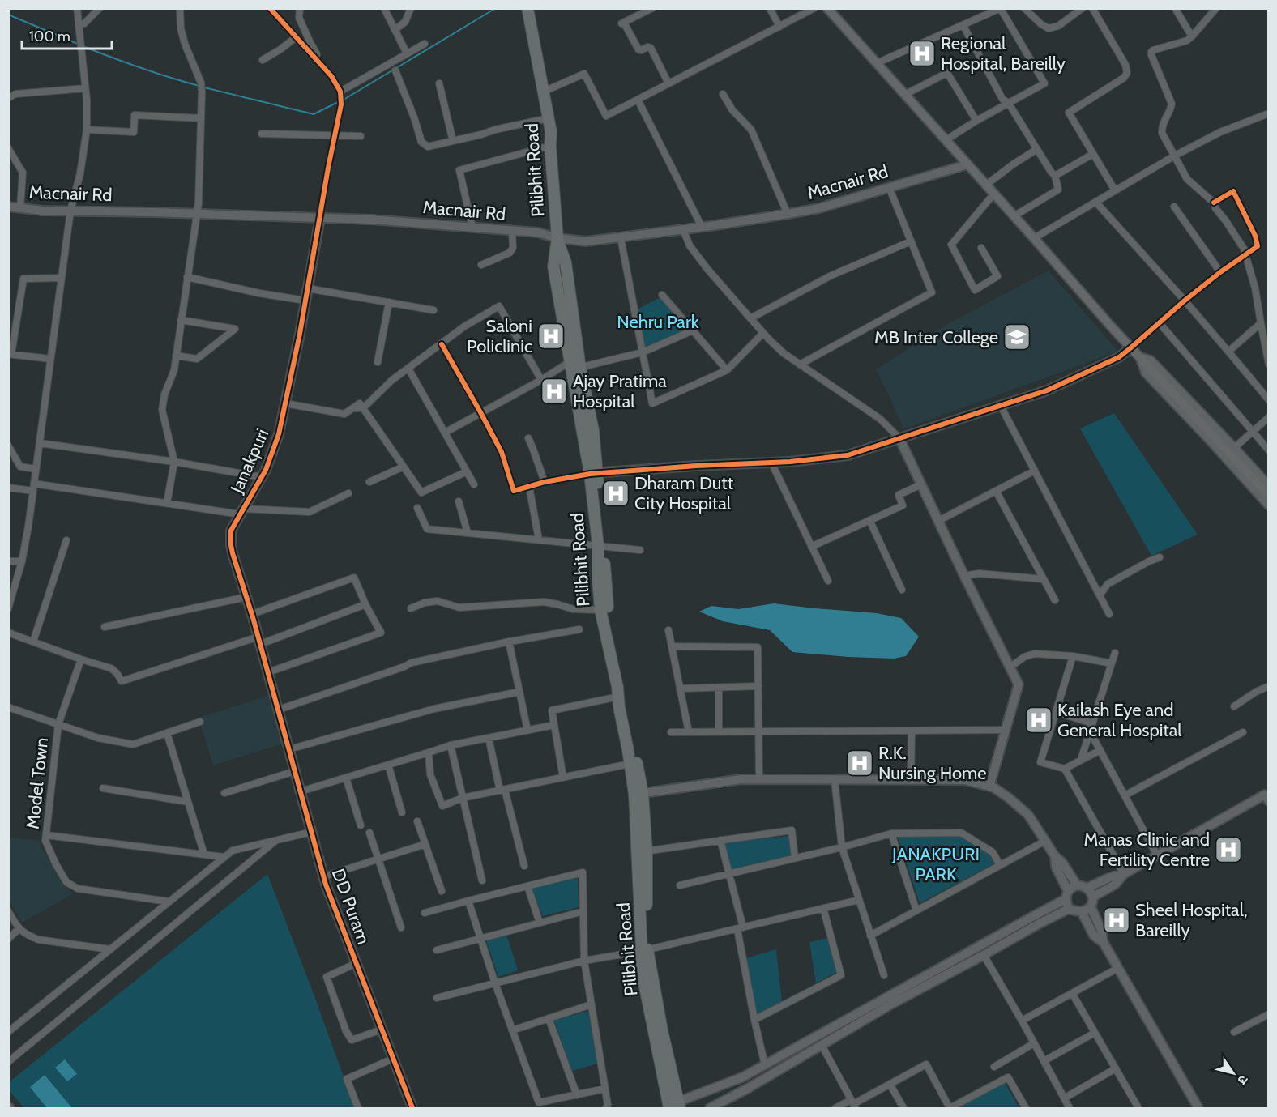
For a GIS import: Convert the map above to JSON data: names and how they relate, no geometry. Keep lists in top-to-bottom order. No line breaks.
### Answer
{"streets":{"highway":["Pilibhit Road"],"street":["Macnair Rd","Janakpuri","Model Town","DD Puram"]},"crossings":[["Pilibhit Road","Macnair Rd"],["Macnair Rd","Janakpuri"],["Janakpuri","DD Puram"]],"parks":["Nehru Park","JANAKPURI PARK"],"places":{"hospital":["Regional Hospital, Bareilly","Saloni Policlinic","Ajay Pratima Hospital","Dharam Dutt City Hospital","Kailash Eye and General Hospital","R.K. Nursing Home","Manas Clinic and Fertility Centre","Sheel Hospital, Bareilly"],"school or university":["MB Inter College"]},"scale_bar":"100 m","north":"bottom right"}
